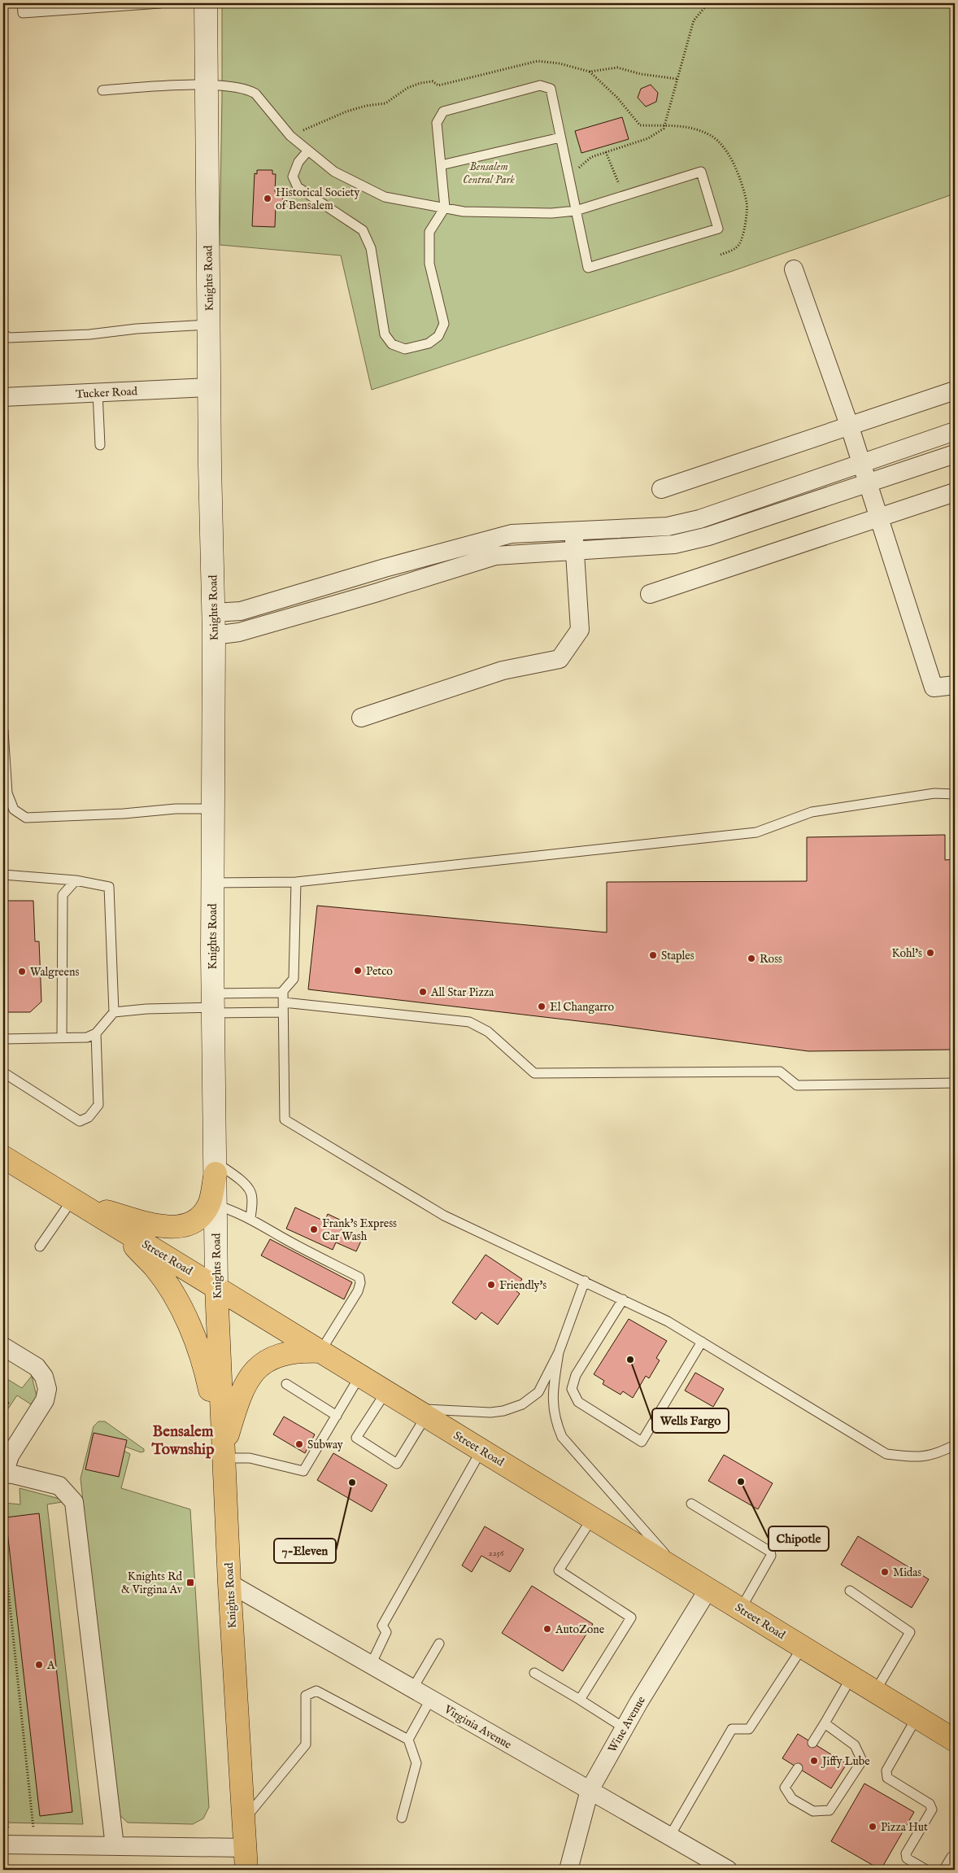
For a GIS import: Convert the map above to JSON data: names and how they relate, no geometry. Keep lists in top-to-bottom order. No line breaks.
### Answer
{"streets":{"main road":["Knights Road","Street Road"],"street":["Tucker Road","Wine Avenue","Virginia Avenue"]},"crossings":[["Knights Road","Tucker Road"],["Knights Road","Street Road"],["Knights Road","Virginia Avenue"],["Street Road","Wine Avenue"],["Wine Avenue","Virginia Avenue"]],"districts":["Bensalem Township"],"parks":["Bensalem Central Park"],"places":{"other":["Historical Society of Bensalem","Kohl's","Staples","Ross","Petco","Walgreens","All Star Pizza","El Changarro","Frank's Express Car Wash","Friendly's","Wells Fargo","Subway","Chipotle","7-Eleven","Midas","AutoZone","A","Jiffy Lube","Pizza Hut"],"transit":["Knights Rd & Virgina Av"]},"house_numbers":["2256"]}
